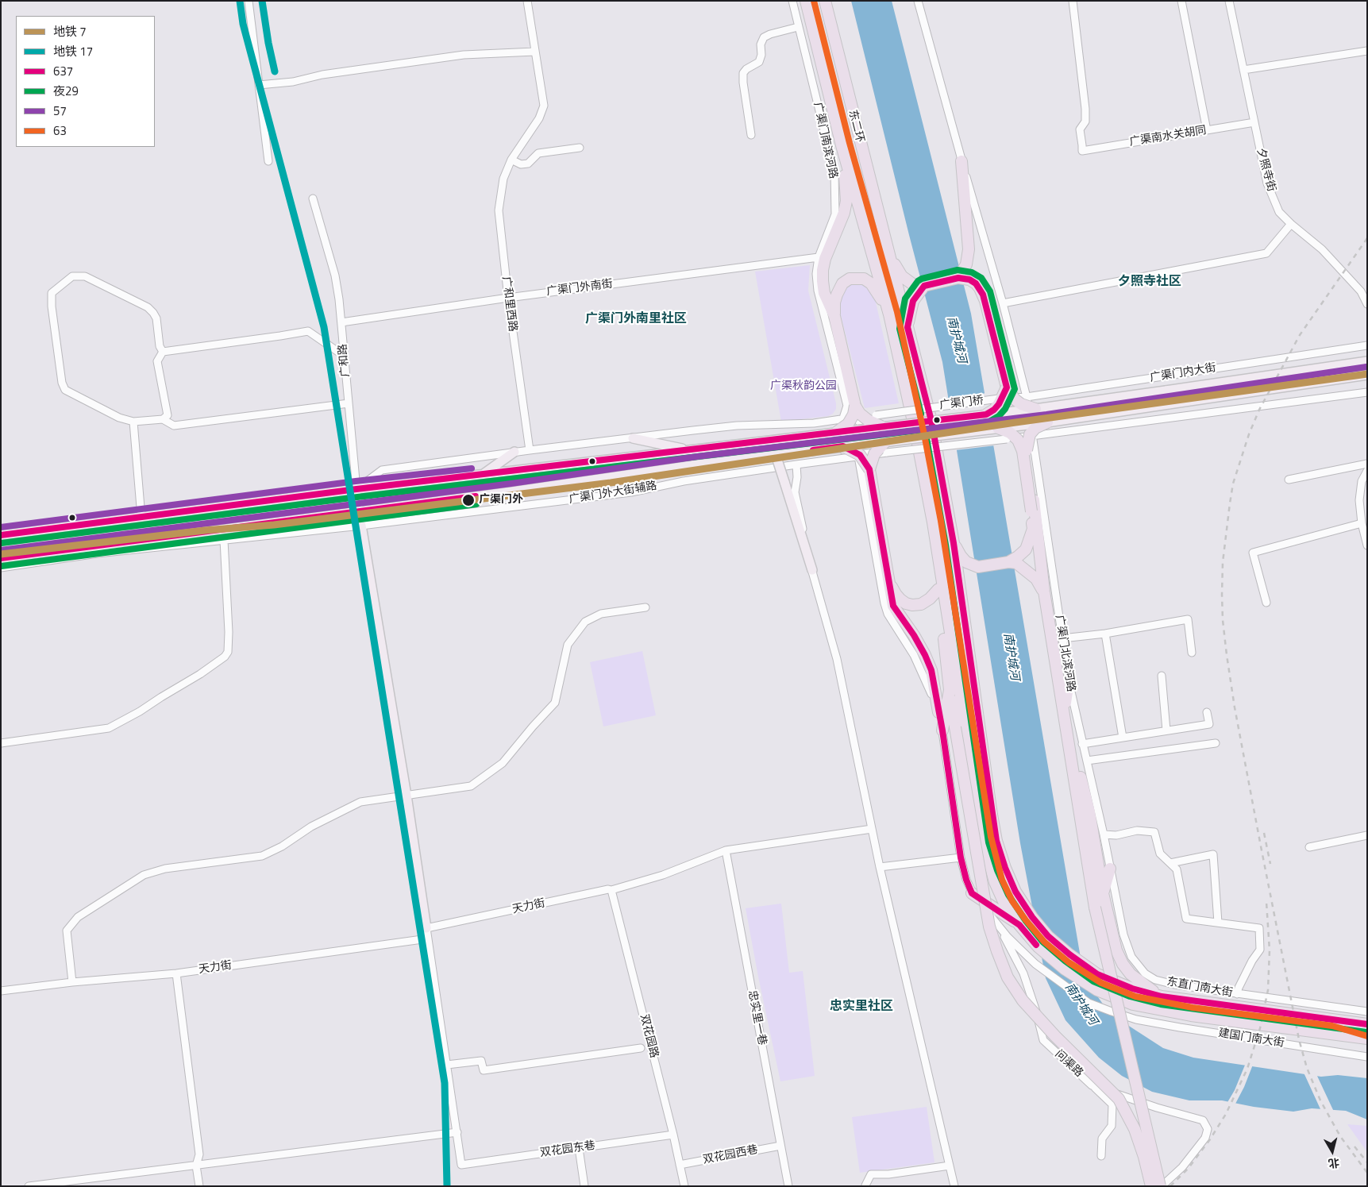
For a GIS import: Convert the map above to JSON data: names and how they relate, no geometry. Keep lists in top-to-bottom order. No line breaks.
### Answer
{"streets":{"highway":["东二环"],"main road":["广渠门内大街","广渠门桥"],"street":["广渠南水关胡同","广渠门南滨河路","夕照寺街","广渠门外南街","广和里西路","广和路","广渠门外大街辅路","广渠门北滨河路","天力街","东直门南大街","忠实里一巷","双花园路","建国门南大街","问渠路","双花园东巷","双花园西巷"]},"crossings":[["广渠南水关胡同","夕照寺街"],["广渠门南滨河路","广渠门外南街"],["广渠门南滨河路","广渠门桥"],["广渠门南滨河路","广渠门外大街辅路"],["广渠门外南街","广和里西路"],["广渠门外南街","广和路"],["广和路","广渠门桥"],["广和路","广渠门外大街辅路"],["广渠门内大街","广渠门桥"],["广渠门内大街","广渠门北滨河路"],["广渠门桥","广渠门外大街辅路"],["广渠门外大街辅路","广渠门北滨河路"],["广渠门北滨河路","东直门南大街"],["天力街","忠实里一巷"],["天力街","双花园路"],["忠实里一巷","双花园西巷"],["双花园路","双花园东巷"],["双花园路","双花园西巷"],["建国门南大街","问渠路"]],"districts":["夕照寺社区","广渠门外南里社区","忠实里社区"],"water":["南护城河"],"parks":["广渠秋韵公园"],"places":["广渠门外"],"lines":["metro line 17","transit line 63","transit line 夜29","transit line 637","transit line 57","metro line 7"],"legend":["地铁 7","地铁 17","637","夜29","57","63"],"north":"bottom"}
